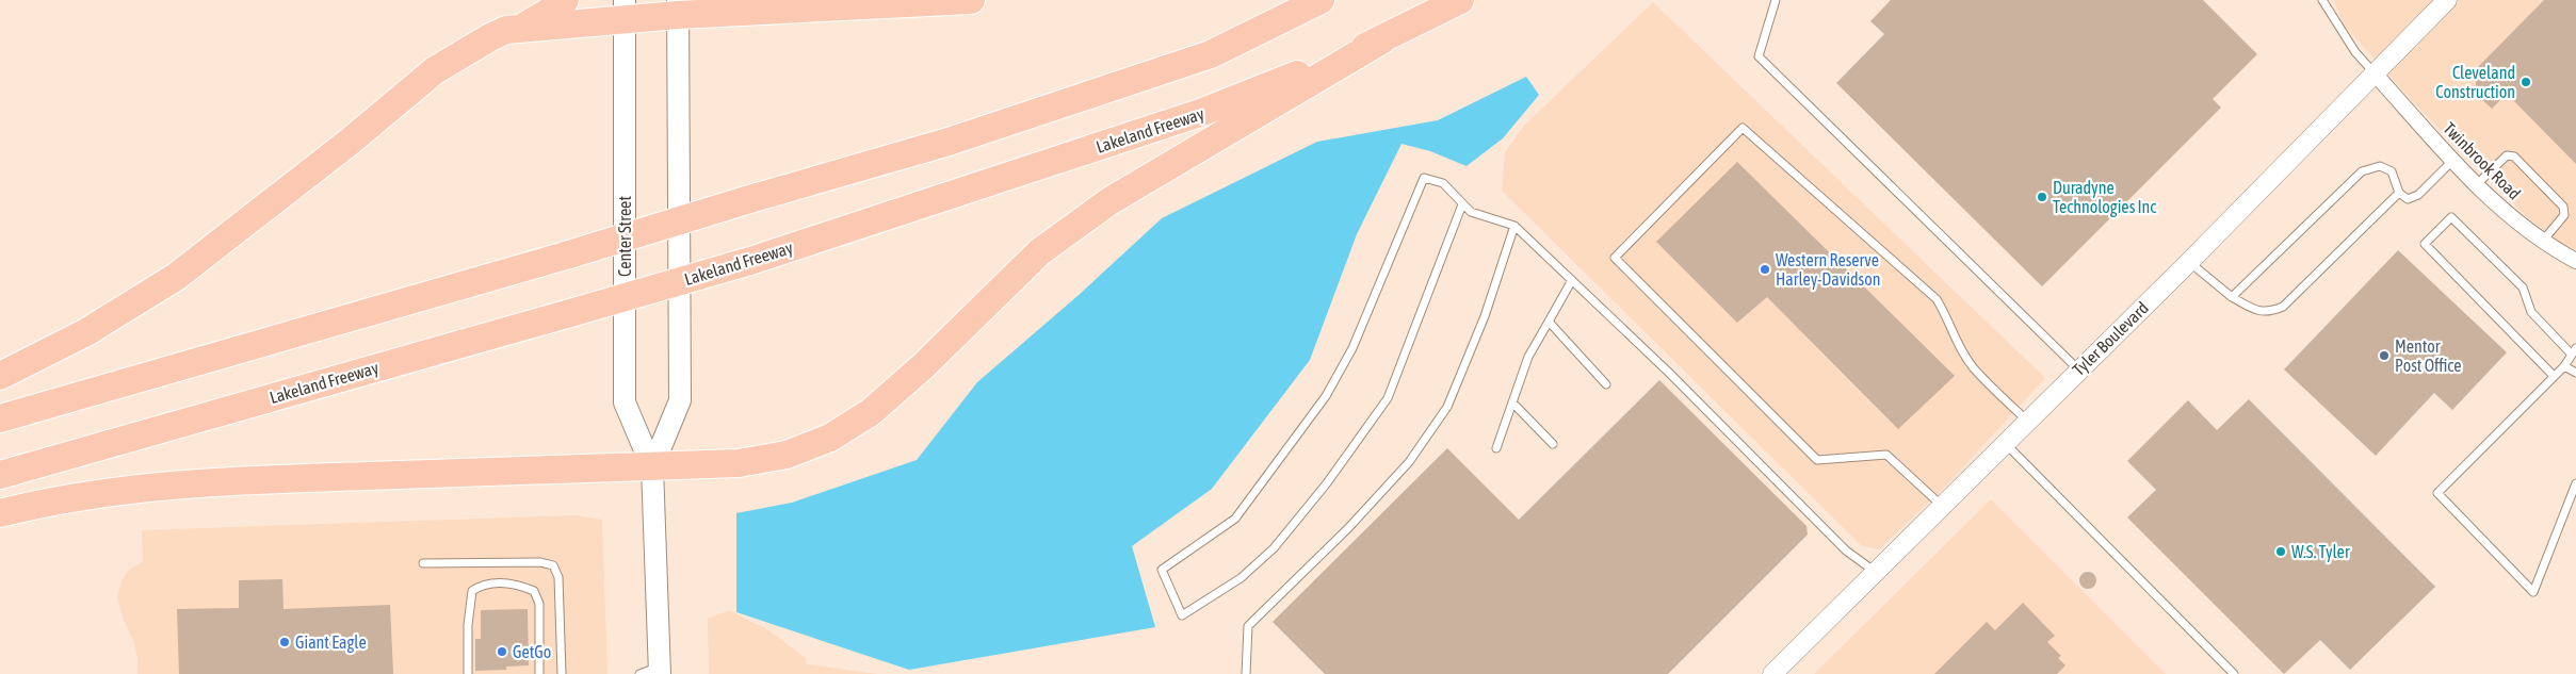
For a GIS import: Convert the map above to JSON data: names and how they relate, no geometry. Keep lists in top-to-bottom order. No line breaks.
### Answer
{"streets":{"highway":["Lakeland Freeway"],"main road":["Center Street"],"street":["Twinbrook Road","Tyler Boulevard"]},"crossings":[["Twinbrook Road","Tyler Boulevard"]],"places":["Cleveland Construction","Duradyne Technologies Inc","Western Reserve Harley-Davidson","Mentor Post Office","W.S. Tyler","Giant Eagle","GetGo"]}
